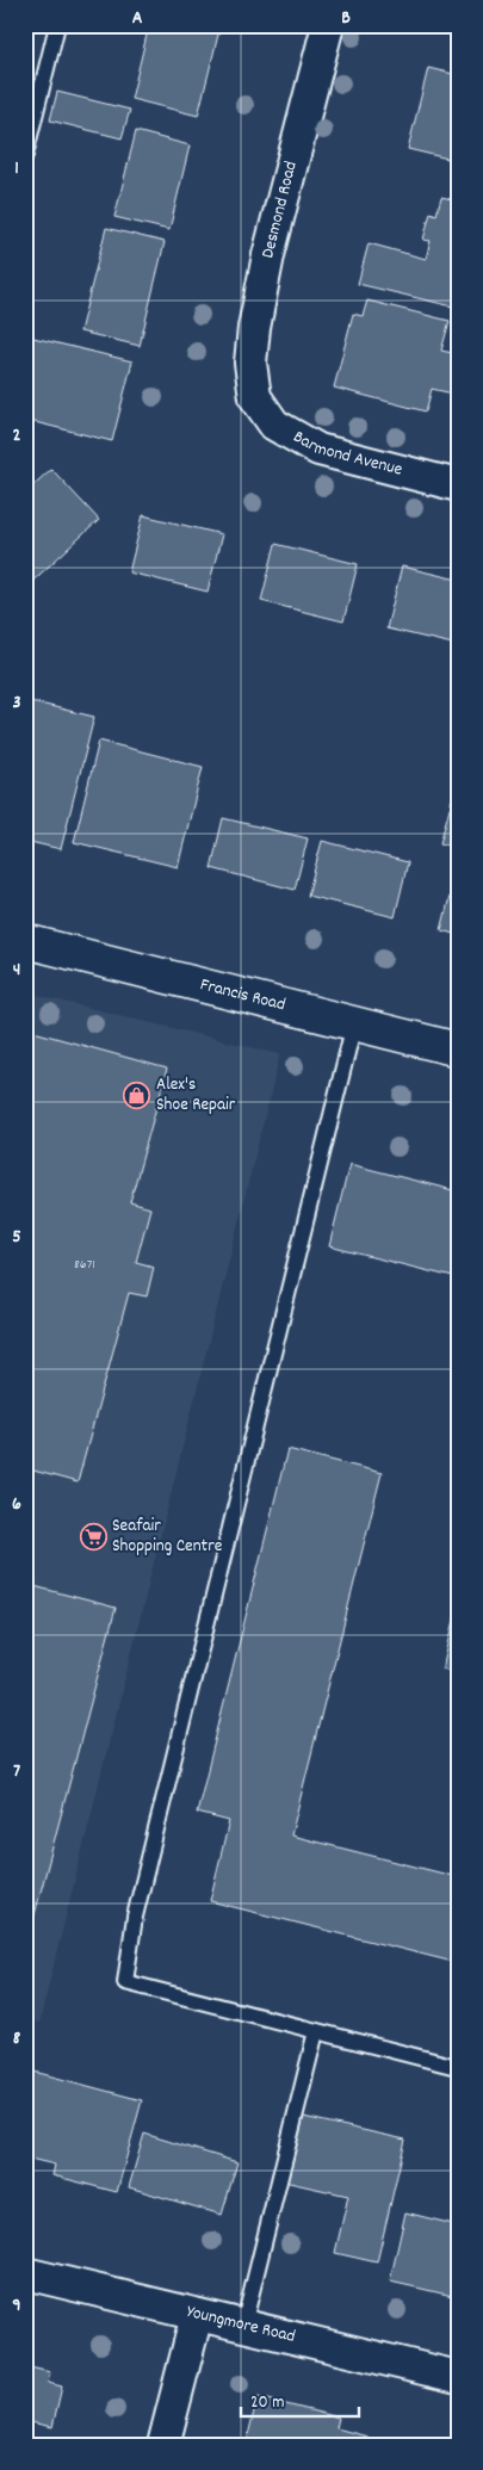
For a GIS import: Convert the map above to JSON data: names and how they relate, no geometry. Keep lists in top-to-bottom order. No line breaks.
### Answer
{"streets":{"street":["Desmond Road","Barmond Avenue","Francis Road","Youngmore Road"]},"crossings":[["Desmond Road","Barmond Avenue"]],"places":{"shop":["Alex's Shoe Repair"],"supermarket":["Seafair Shopping Centre"]},"house_numbers":["8671"],"scale_bar":"20 m","grid":{"columns":["A","B"],"rows":["1","2","3","4","5","6","7","8","9"]}}
